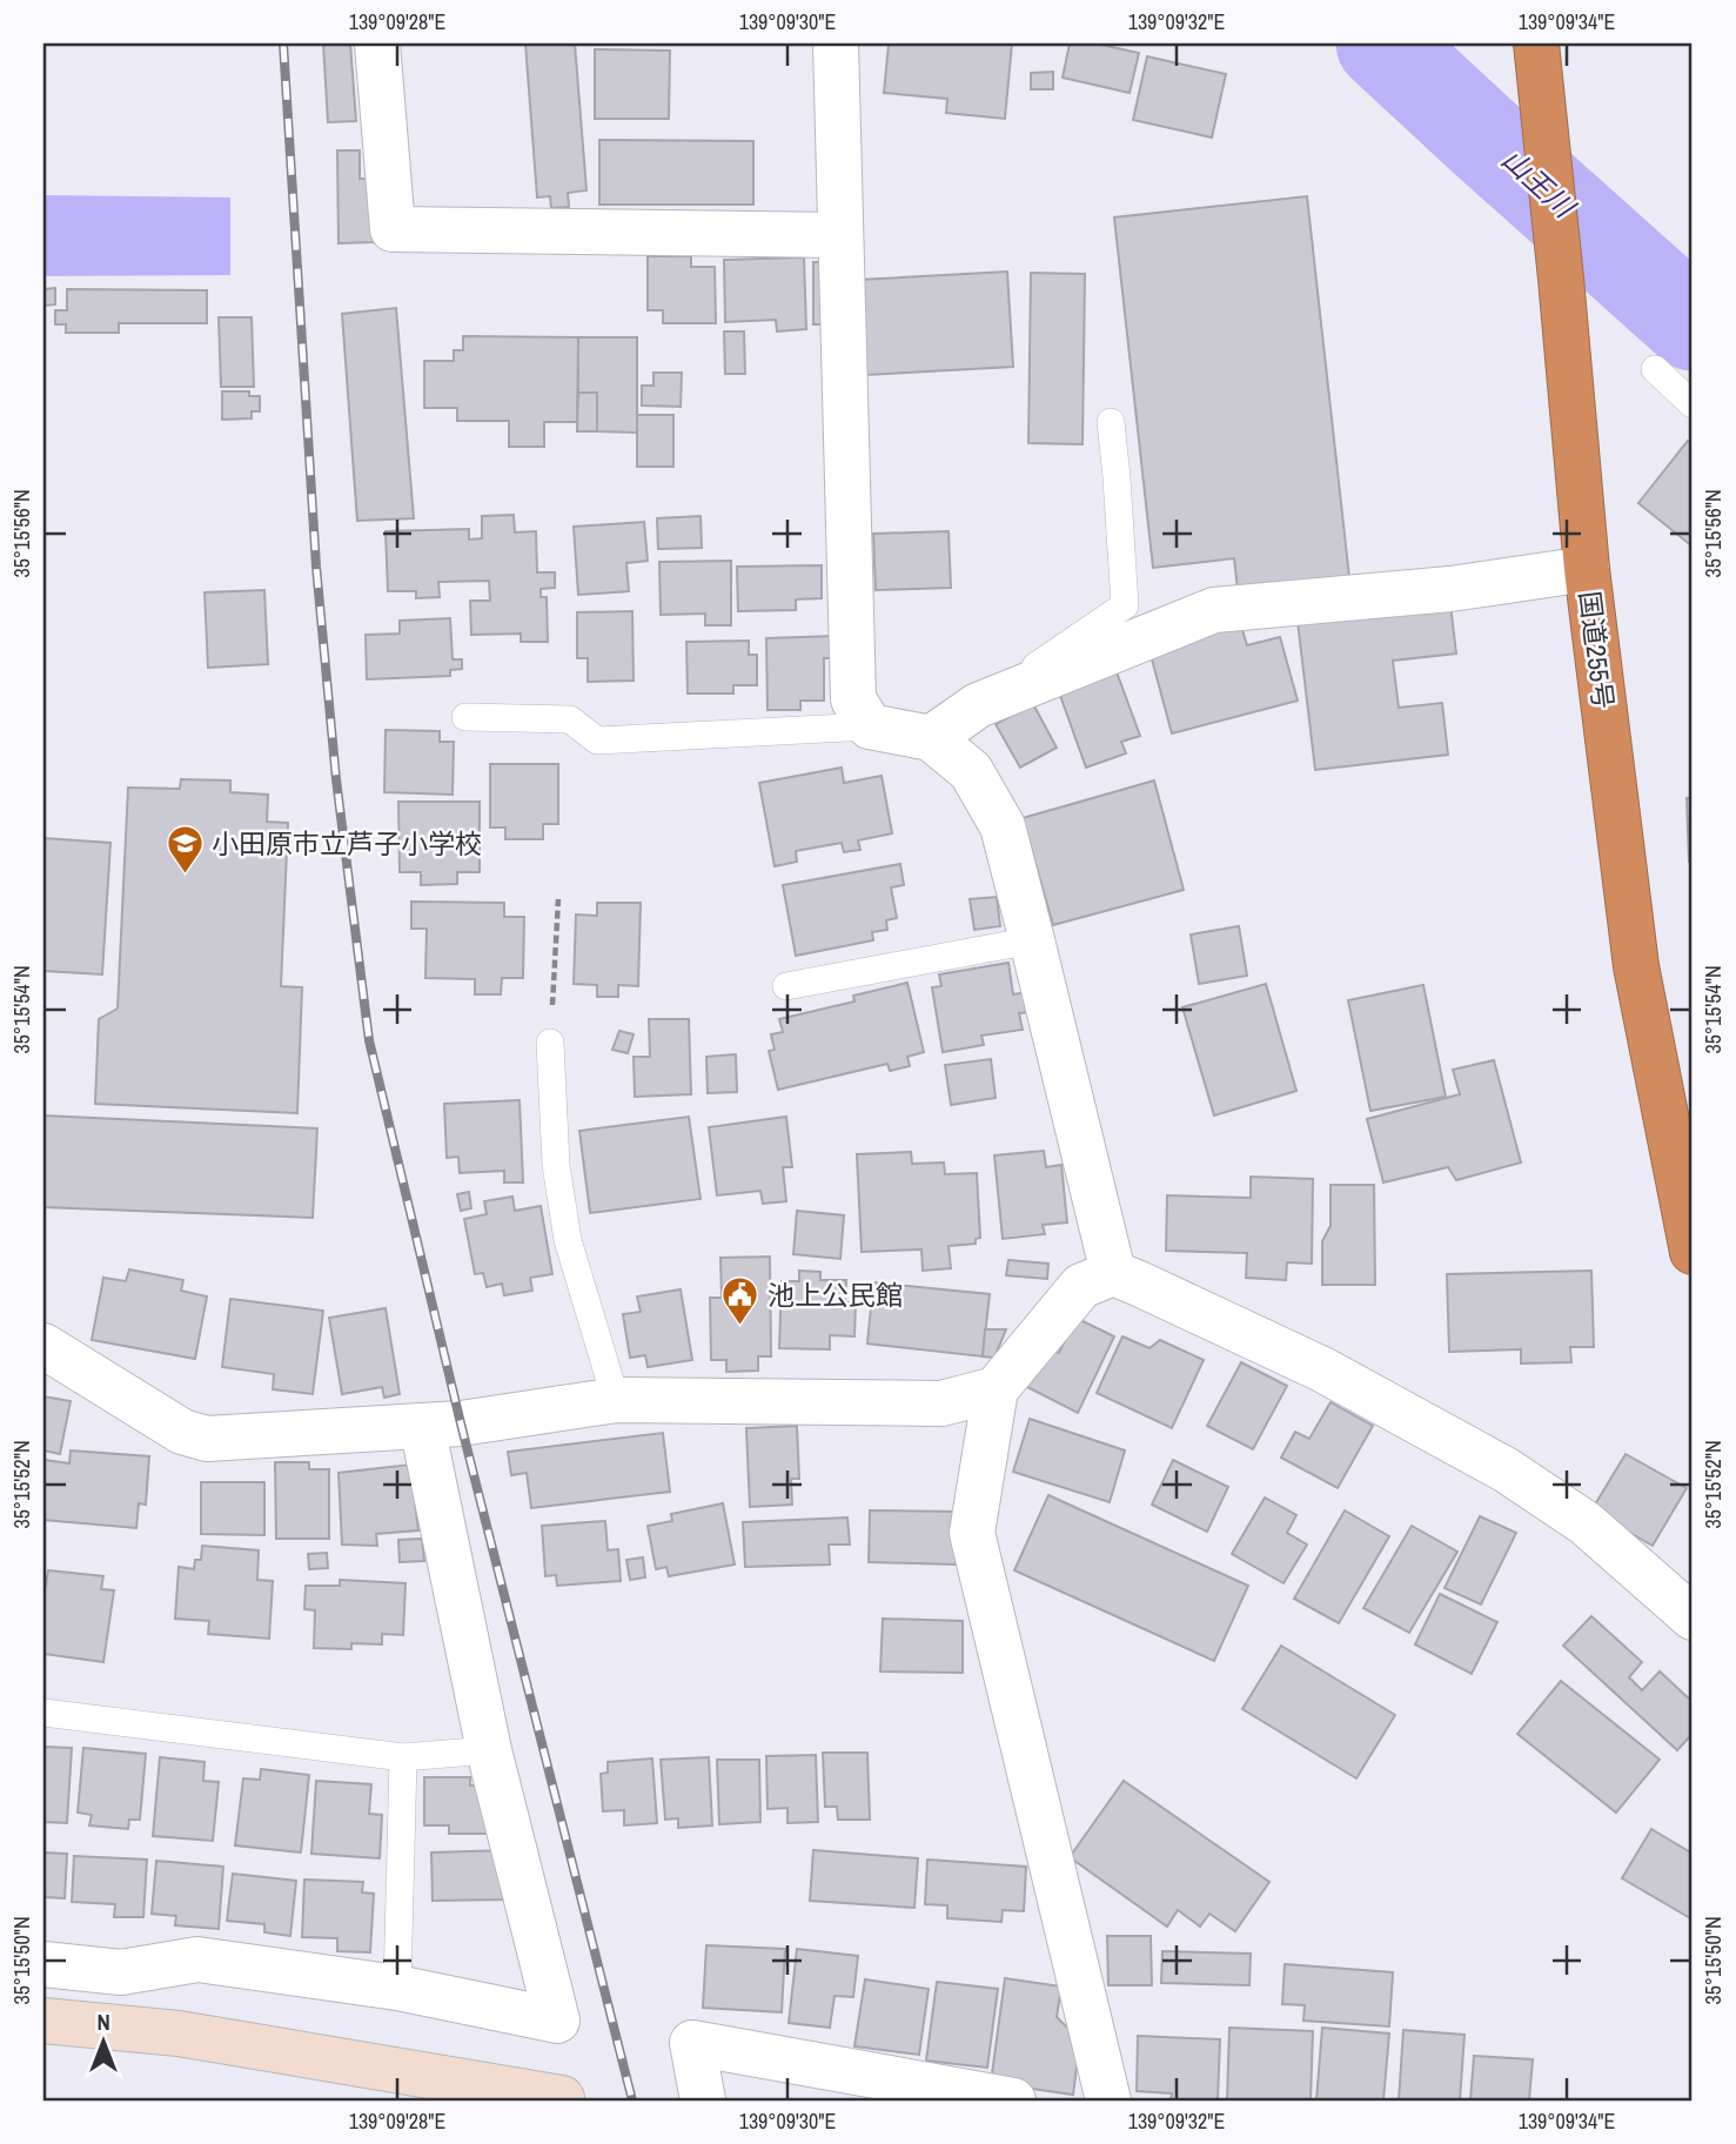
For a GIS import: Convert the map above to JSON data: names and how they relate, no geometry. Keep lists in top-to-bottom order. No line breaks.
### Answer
{"streets":{"highway":["国道255号"]},"water":["山王川"],"places":{"school or university":["小田原市立芦子小学校"],"public building":["池上公民館"]},"north":"top","coordinates":["139°09'28\"E","139°09'30\"E","139°09'32\"E","139°09'34\"E","35°15'56\"N","35°15'54\"N","35°15'52\"N","35°15'50\"N"]}
